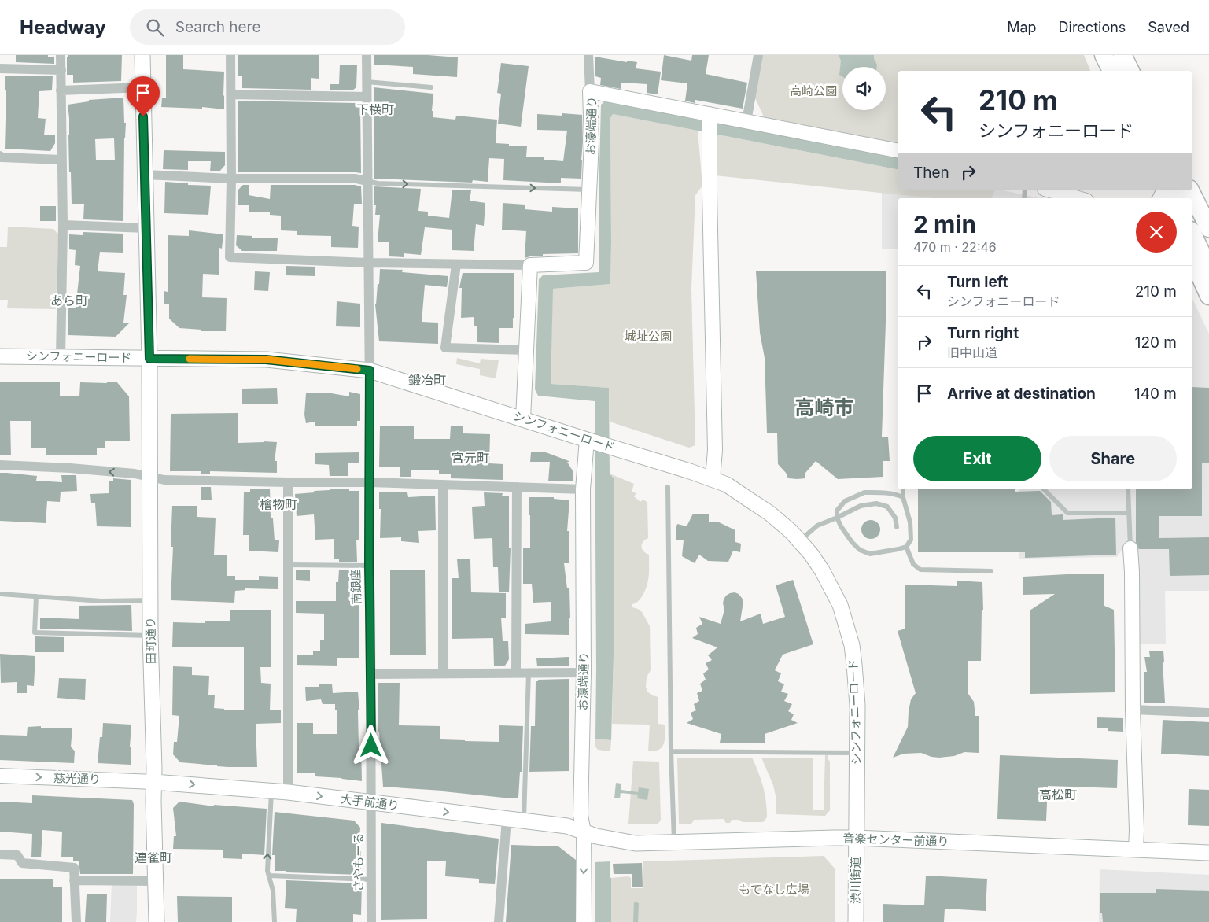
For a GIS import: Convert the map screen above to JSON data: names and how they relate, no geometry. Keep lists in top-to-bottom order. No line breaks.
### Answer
{"streets":{"main road":["シンフォニーロード","田町通り","大手前通り","音楽センター前通り","渋川街道"],"street":["お濠端通り","南銀座","慈光通り","さやもーる"]},"crossings":[["お濠端通り","シンフォニーロード"],["お濠端通り","大手前通り"],["お濠端通り","音楽センター前通り"],["シンフォニーロード","南銀座"],["シンフォニーロード","田町通り"],["シンフォニーロード","音楽センター前通り"],["シンフォニーロード","渋川街道"],["南銀座","大手前通り"],["南銀座","さやもーる"],["田町通り","慈光通り"],["田町通り","大手前通り"],["慈光通り","大手前通り"],["大手前通り","音楽センター前通り"],["大手前通り","さやもーる"],["音楽センター前通り","渋川街道"]],"one_way":["大手前通り"],"districts":["下横町","あら町","鍛冶町","高崎市","宮元町","檜物町","高松町","連雀町"],"parks":["高崎公園","城址公園","もてなし広場"],"page":{"header":"Headway","search":"Search here","nav":["Map","Directions","Saved"],"turn":["210 m","シンフォニーロード"],"then":"Then","heading":["2 min","470 m · 22:46"],"list":[{"name":"Turn left","note":"シンフォニーロード","value":"210 m"},{"name":"Turn right","note":"旧中山道","value":"120 m"},{"name":"Arrive at destination","value":"140 m"}],"buttons":["Exit","Share"]}}
